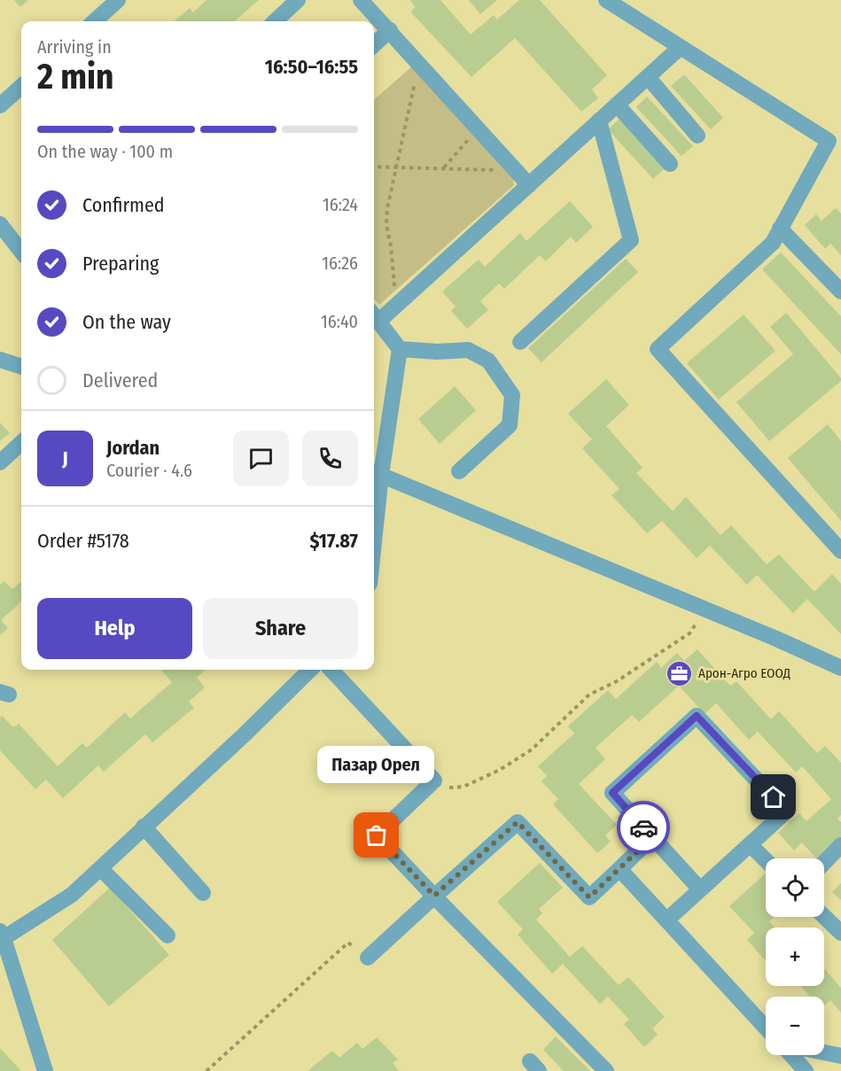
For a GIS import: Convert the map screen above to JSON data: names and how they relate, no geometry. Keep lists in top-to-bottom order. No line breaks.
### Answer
{"places":{"office":["Арон-Агро ЕООД"],"other":["Пазар Орел"]},"page":{"heading":["2 min","Arriving in","16:50–16:55"],"panel":["Jordan","Courier · 4.6","Order #5178","$17.87"],"bar":"On the way · 100 m","list":[["Confirmed","16:24"],["Preparing","16:26"],["On the way","16:40"],"Delivered"],"round":"J","buttons":["Help","Share"],"bubble":"Пазар Орел","map_buttons":["+","−"]}}
